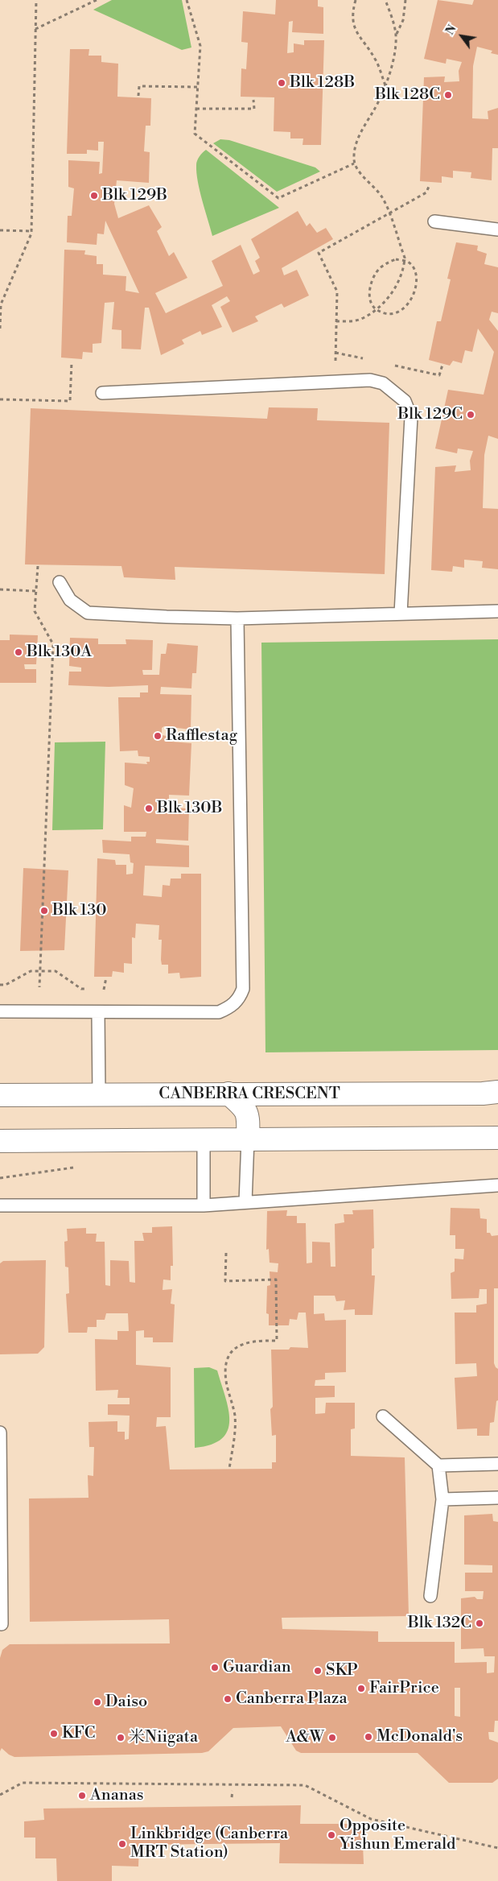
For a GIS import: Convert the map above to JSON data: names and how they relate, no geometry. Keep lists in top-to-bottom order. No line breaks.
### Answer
{"streets":{"street":["CANBERRA CRESCENT"]},"places":["Blk 128B","Blk 128C","Blk 129B","Blk 129C","Blk 130A","Rafflestag","Blk 130B","Blk 130","Blk 132C","Guardian","SKP","FairPrice","Canberra Plaza","Daiso","KFC","McDonald's","米Niigata","A&W","Ananas","Opposite Yishun Emerald","Linkbridge (Canberra MRT Station)"],"north":"top left"}
